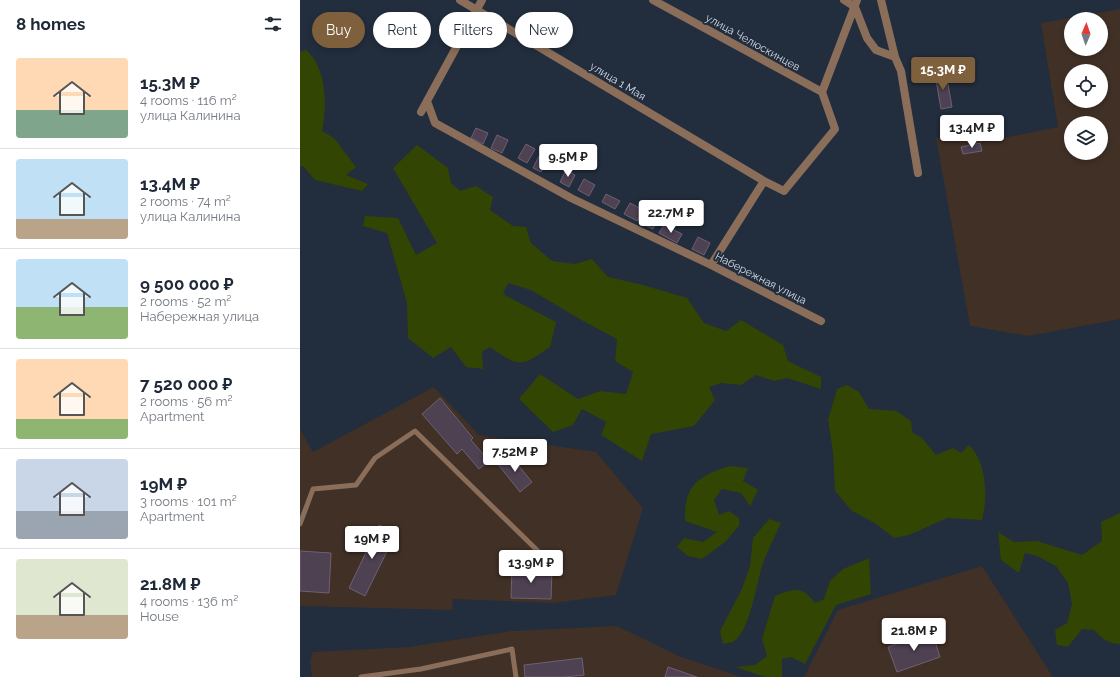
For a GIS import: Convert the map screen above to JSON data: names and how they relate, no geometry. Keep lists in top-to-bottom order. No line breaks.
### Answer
{"streets":{"street":["улица Челюскинцев","улица 1 Мая","Набережная улица"]},"crossings":[["улица Челюскинцев","улица 1 Мая"]],"north":"top","page":{"heading":"8 homes","chip":["Buy","Rent","Filters","New"],"list":[{"name":"15.3M ₽","note":"4 rooms · 116 m² · улица Калинина"},{"name":"13.4M ₽","note":"2 rooms · 74 m² · улица Калинина"},{"name":"9 500 000 ₽","note":"2 rooms · 52 m² · Набережная улица"},{"name":"7 520 000 ₽","note":"2 rooms · 56 m² · Apartment"},{"name":"19M ₽","note":"3 rooms · 101 m² · Apartment"},{"name":"21.8M ₽","note":"4 rooms · 136 m² · House"}],"price":["15.3M ₽","13.4M ₽","9.5M ₽","22.7M ₽","7.52M ₽","19M ₽","13.9M ₽","21.8M ₽"]}}
